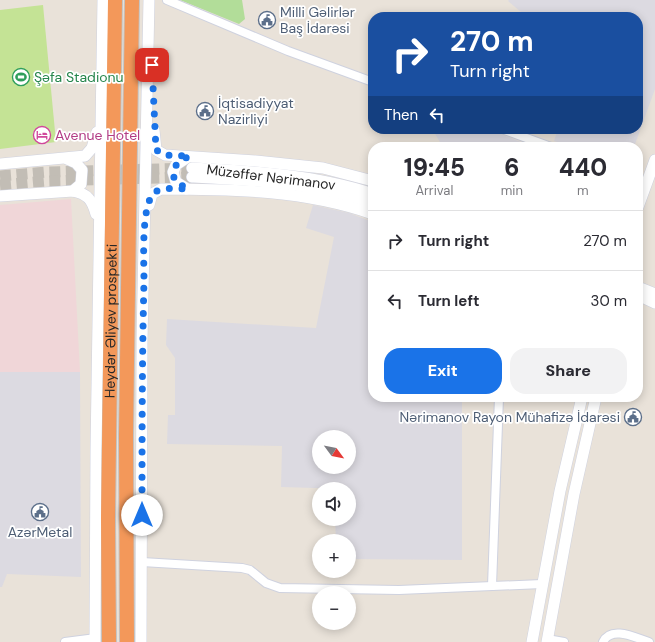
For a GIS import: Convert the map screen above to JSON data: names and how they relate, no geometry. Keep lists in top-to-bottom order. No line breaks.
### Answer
{"streets":{"highway":["Heydər Əliyev prospekti"],"main road":["Müzəffər Nərimanov"]},"places":{"public building":["Milli Gəlirlər Baş İdarəsi","İqtisadiyyat Nazirliyi","Nərimanov Rayon Mühafizə İdarəsi","AzərMetal"],"sports":["Şəfa Stadionu"],"hotel":["Avenue Hotel"]},"north":"bottom right","page":{"turn":["270 m","Turn right"],"then":"Then","eta":["19:45","Arrival","6","min","440","m"],"list":[{"name":"Turn right","value":"270 m"},{"name":"Turn left","value":"30 m"}],"buttons":["Exit","Share"],"map_buttons":["+","−"]}}
